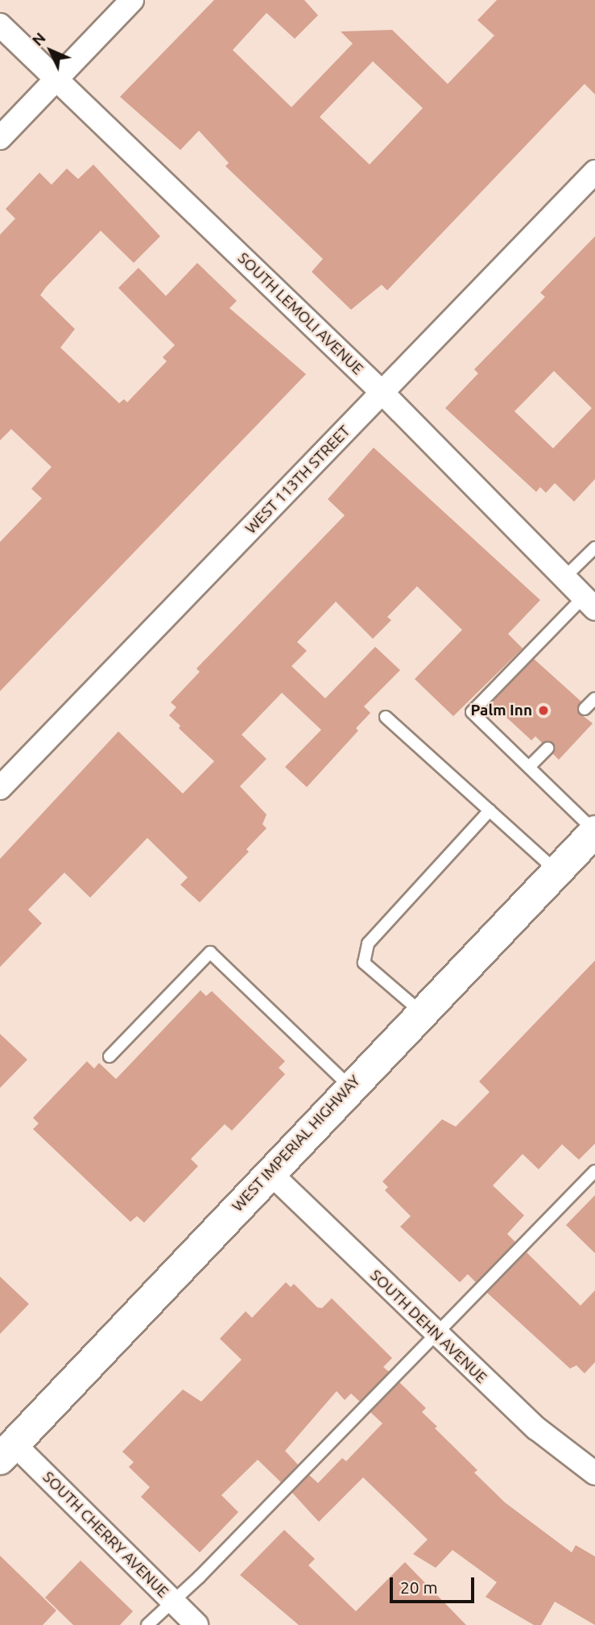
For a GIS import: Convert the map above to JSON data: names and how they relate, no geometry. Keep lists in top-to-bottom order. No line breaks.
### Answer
{"streets":{"main road":["WEST IMPERIAL HIGHWAY"],"street":["SOUTH LEMOLI AVENUE","WEST 113TH STREET","SOUTH DEHN AVENUE","SOUTH CHERRY AVENUE"]},"crossings":[["SOUTH LEMOLI AVENUE","WEST 113TH STREET"],["WEST IMPERIAL HIGHWAY","SOUTH DEHN AVENUE"],["WEST IMPERIAL HIGHWAY","SOUTH CHERRY AVENUE"]],"places":["Palm Inn"],"scale_bar":"20 m","north":"top left"}
